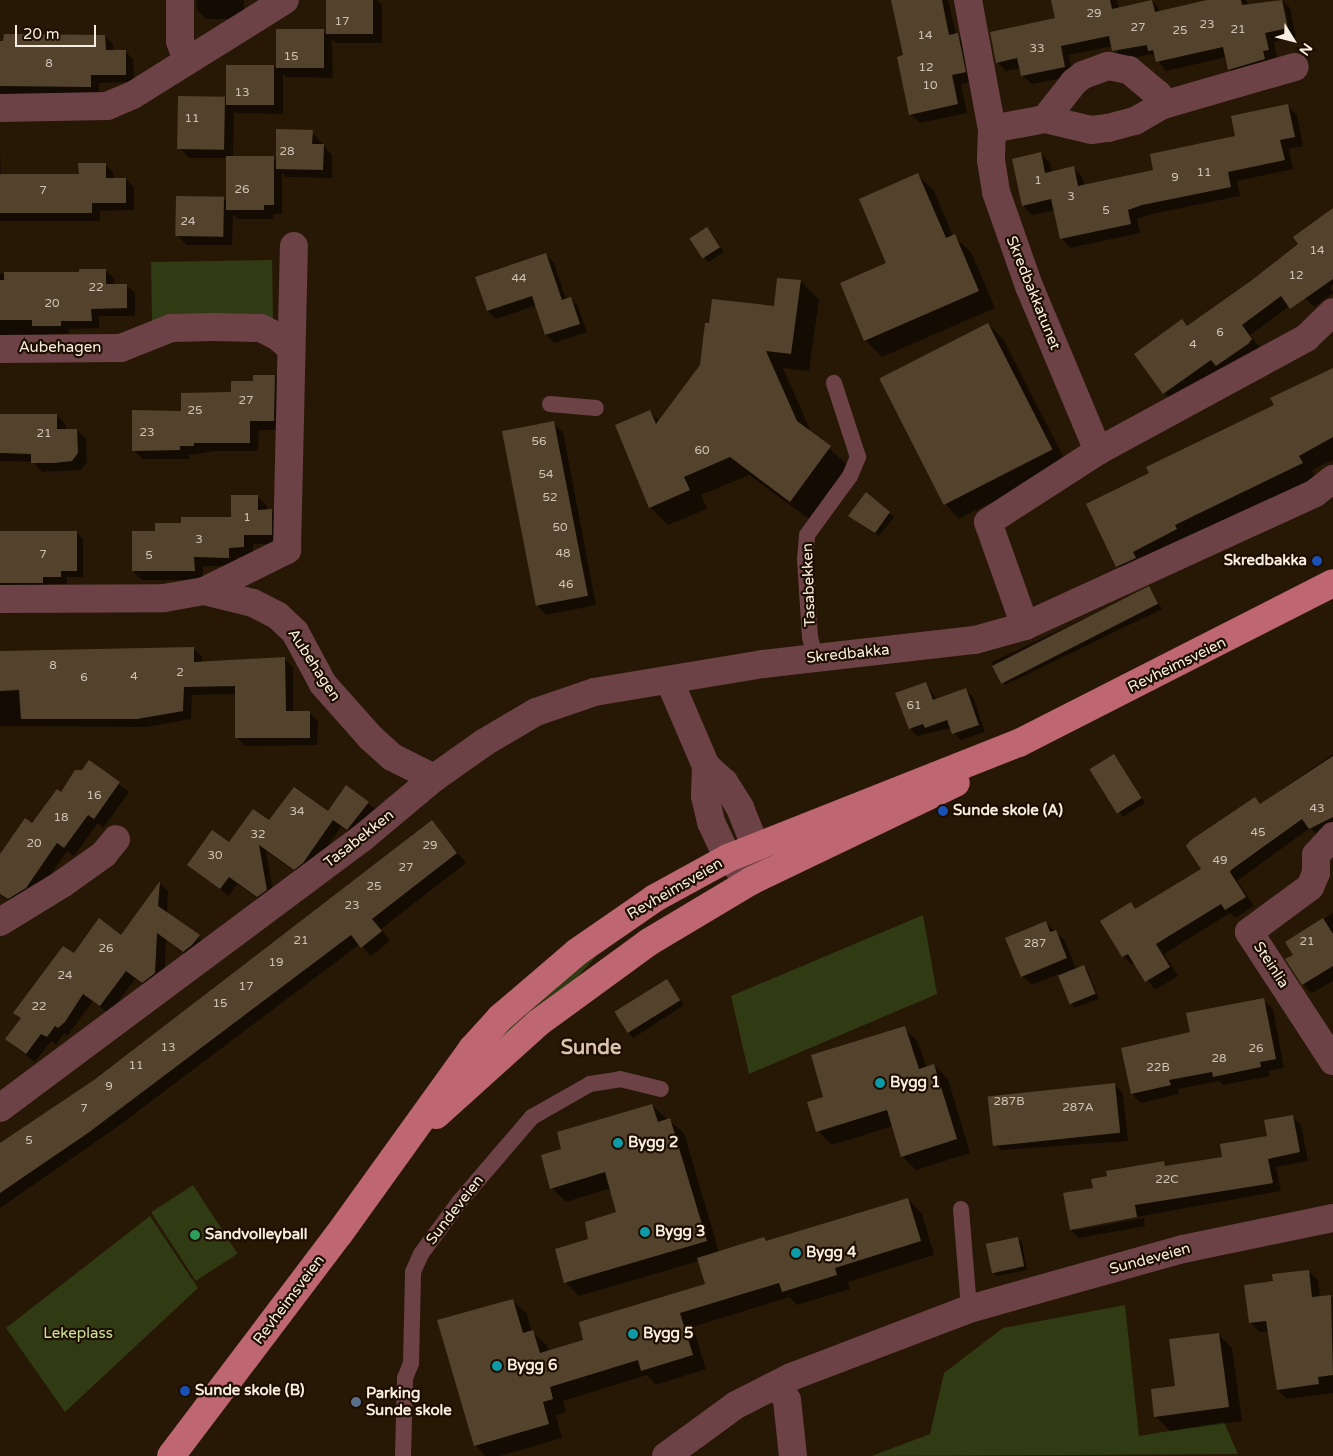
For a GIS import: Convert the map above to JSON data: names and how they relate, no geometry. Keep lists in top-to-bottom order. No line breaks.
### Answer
{"streets":{"main road":["Revheimsveien"],"street":["Skredbakkatunet","Aubehagen","Tasabekken","Skredbakka","Steinlia","Sundeveien"]},"crossings":[["Aubehagen","Tasabekken"],["Tasabekken","Skredbakka"]],"districts":["Sunde"],"parks":["Lekeplass"],"places":["Skredbakka","Sunde skole (A)","Bygg 1","Bygg 2","Bygg 3","Sandvolleyball","Bygg 4","Bygg 5","Bygg 6","Sunde skole (B)","Parking Sunde skole"],"house_numbers":["29","17","23","27","21","25","14","33","15","8","12","10","13","11","28","11","9","1","26","7","3","5","24","14","12","44","22","20","6","4","27","25","23","21","56","60","54","52","1","50","3","48","7","5","46","8","2","4","6","61","16","43","34","18","45","32","20","29","30","49","27","25","23","21","21","287","26","19","24","17","15","22","13","26","28","11","22B","9","287B","287A","7","5","22C"],"scale_bar":"20 m","north":"bottom right"}
